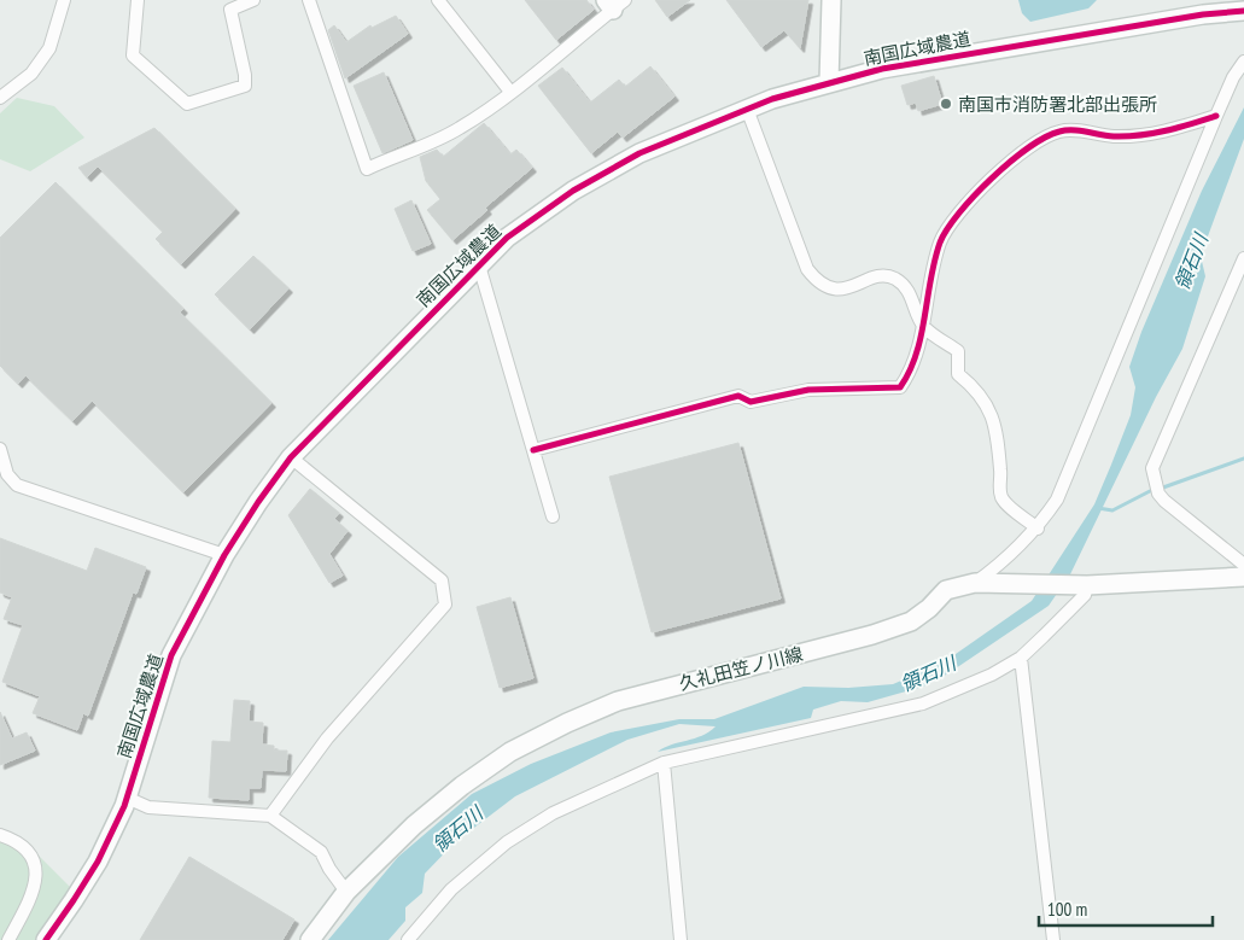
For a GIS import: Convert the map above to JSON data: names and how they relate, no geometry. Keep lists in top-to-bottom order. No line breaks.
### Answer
{"streets":{"street":["南国広域農道","久礼田笠ノ川線"]},"water":["領石川"],"places":["南国市消防署北部出張所"],"scale_bar":"100 m"}
